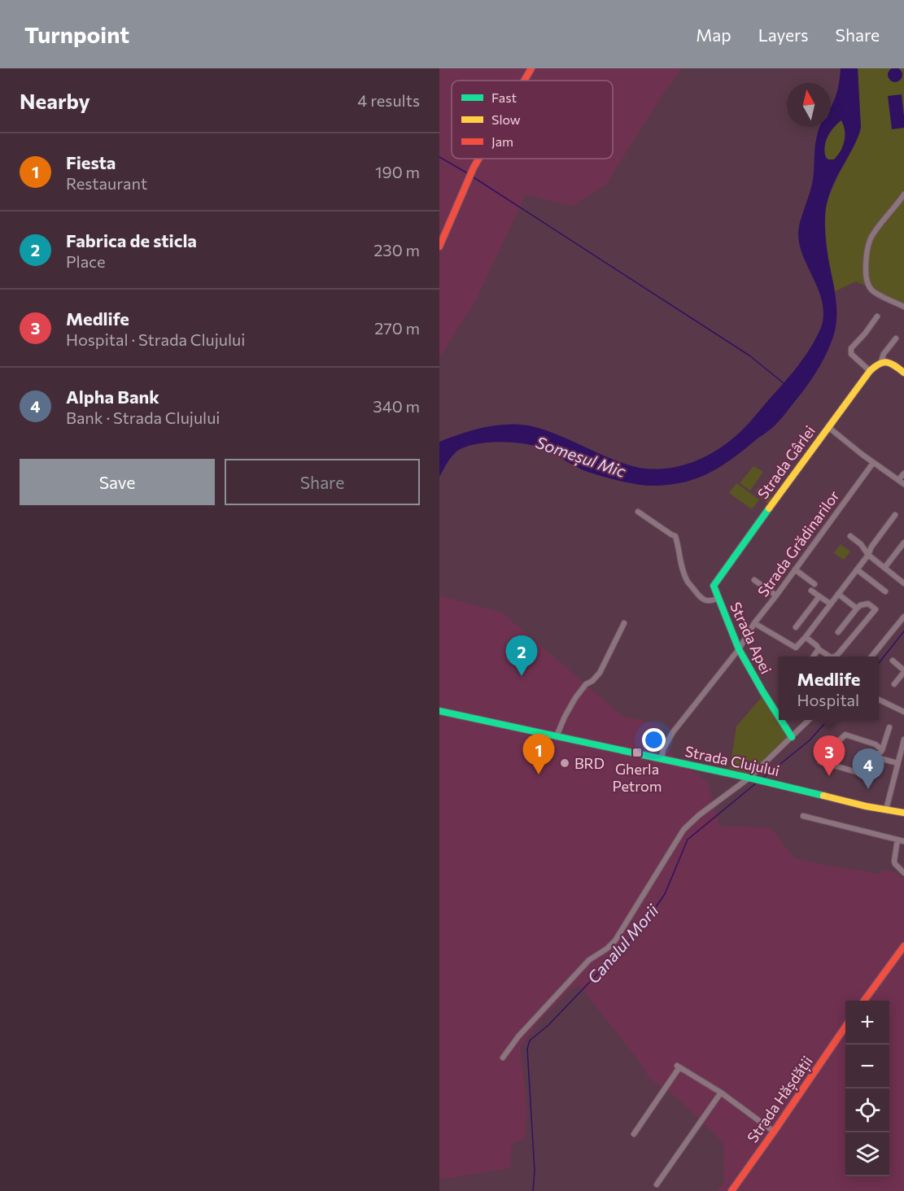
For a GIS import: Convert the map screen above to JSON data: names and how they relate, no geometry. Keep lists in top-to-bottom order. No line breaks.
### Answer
{"streets":{"main road":["Strada Gârlei","Strada Apei","Strada Clujului","Strada Hășdății"],"street":["Strada Grădinarilor"]},"crossings":[["Strada Gârlei","Strada Apei"],["Strada Grădinarilor","Strada Apei"],["Strada Grădinarilor","Strada Clujului"]],"water":["Someșul Mic","Canalul Morii"],"places":{"transit":["Gherla Petrom"],"other":["BRD"]},"legend":["Fast","Slow","Jam"],"north":"top","page":{"header":"Turnpoint","nav":["Map","Layers","Share"],"heading":["Nearby","4 results"],"list":[{"mark":"1","name":"Fiesta","note":"Restaurant","value":"190 m"},{"mark":"2","name":"Fabrica de sticla","note":"Place","value":"230 m"},{"mark":"3","name":"Medlife","note":"Hospital · Strada Clujului","value":"270 m"},{"mark":"4","name":"Alpha Bank","note":"Bank · Strada Clujului","value":"340 m"}],"buttons":["Save","Share"],"pins":["2","1","3","4"],"popup":["Medlife","Hospital"],"map_buttons":["+","−"]}}
